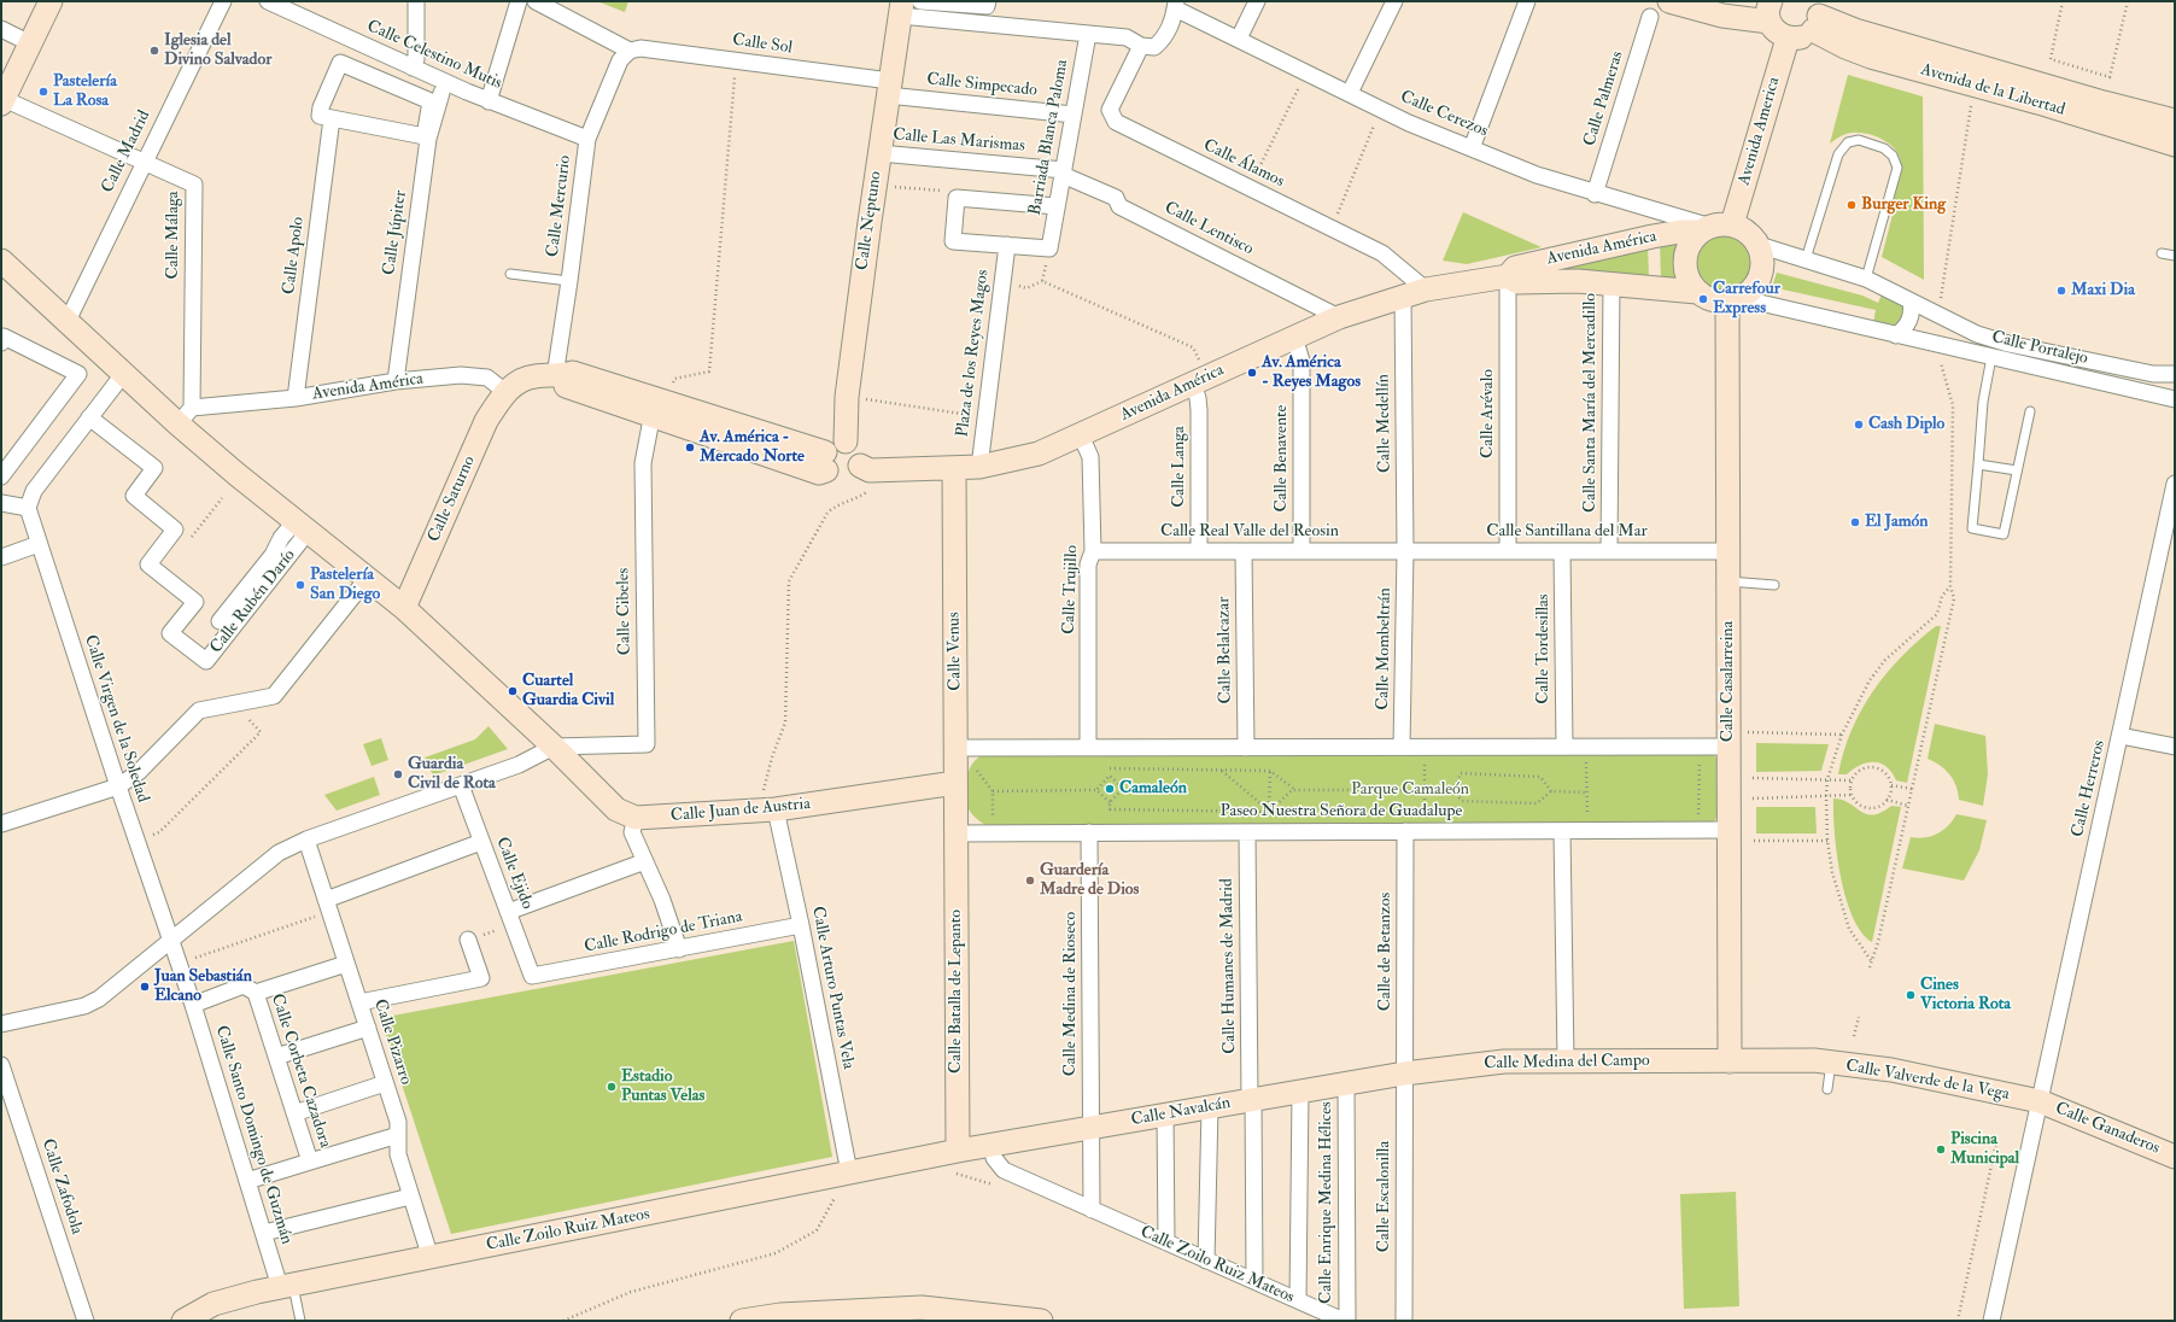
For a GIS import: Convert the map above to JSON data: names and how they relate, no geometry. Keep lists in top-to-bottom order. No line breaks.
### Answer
{"streets":{"street":["Calle Sol","Calle Celestino Mutis","Calle Simpecado","Avenida de la Libertad","Calle Palmeras","Calle Cerezos","Avenida America","Barriada Blanca Paloma","Calle Las Marismas","Calle Madrid","Calle Álamos","Calle Mercurio","Calle Neptuno","Calle Lentisco","Calle Júpiter","Calle Málaga","Avenida América","Calle Apolo","Calle Portalejo","Plaza de los Reyes Magos","Calle Santa María del Mercadillo","Calle Arévalo","Calle Medellín","Calle Benavente","Calle Langa","Calle Saturno","Calle Real Valle del Reosin","Calle Santillana del Mar","Calle Trujillo","Calle Rubén Darío","Calle Cibeles","Calle Mombeltrán","Calle Tordesillas","Calle Belalcazar","Calle Venus","Calle Casalarreina","Calle Virgen de la Soledad","Calle Herreros","Calle Juan de Austria","Paseo Nuestra Señora de Guadalupe","Calle Ejido","Calle Rodrigo de Triana","Calle de Betanzos","Calle Humanes de Madrid","Calle Arturo Puntas Vela","Calle Batalla de Lepanto","Calle Medina de Rioseco","Calle Pizarro","Calle Medina del Campo","Calle Corbeta Cazadora","Calle Valverde de la Vega","Calle Navalcán","Calle Ganaderos","Calle Santo Domingo de Guzmán","Calle Zafodola","Calle Escalonilla","Calle Enrique Medina Hélices","Calle Zoilo Ruiz Mateos"]},"crossings":[["Calle Sol","Calle Simpecado"],["Calle Sol","Calle Mercurio"],["Calle Sol","Calle Neptuno"],["Calle Celestino Mutis","Calle Mercurio"],["Calle Simpecado","Barriada Blanca Paloma"],["Calle Simpecado","Calle Neptuno"],["Calle Palmeras","Calle Cerezos"],["Calle Cerezos","Avenida America"],["Calle Cerezos","Avenida América"],["Calle Cerezos","Calle Portalejo"],["Calle Cerezos","Calle Casalarreina"],["Avenida America","Avenida América"],["Avenida America","Calle Portalejo"],["Avenida America","Calle Casalarreina"],["Barriada Blanca Paloma","Calle Las Marismas"],["Barriada Blanca Paloma","Calle Lentisco"],["Calle Las Marismas","Calle Neptuno"],["Calle Las Marismas","Calle Lentisco"],["Calle Madrid","Calle Málaga"],["Calle Álamos","Avenida América"],["Calle Neptuno","Avenida América"],["Calle Lentisco","Avenida América"],["Calle Júpiter","Avenida América"],["Calle Málaga","Avenida América"],["Avenida América","Calle Apolo"],["Avenida América","Calle Portalejo"],["Avenida América","Plaza de los Reyes Magos"],["Avenida América","Calle Santa María del Mercadillo"],["Avenida América","Calle Arévalo"],["Avenida América","Calle Medellín"],["Avenida América","Calle Benavente"],["Avenida América","Calle Langa"],["Avenida América","Calle Saturno"],["Avenida América","Calle Trujillo"],["Avenida América","Calle Venus"],["Avenida América","Calle Casalarreina"],["Calle Portalejo","Calle Casalarreina"],["Calle Santa María del Mercadillo","Calle Santillana del Mar"],["Calle Arévalo","Calle Santillana del Mar"],["Calle Medellín","Calle Real Valle del Reosin"],["Calle Medellín","Calle Santillana del Mar"],["Calle Medellín","Calle Mombeltrán"],["Calle Benavente","Calle Real Valle del Reosin"],["Calle Langa","Calle Real Valle del Reosin"],["Calle Real Valle del Reosin","Calle Santillana del Mar"],["Calle Real Valle del Reosin","Calle Trujillo"],["Calle Real Valle del Reosin","Calle Mombeltrán"],["Calle Real Valle del Reosin","Calle Belalcazar"],["Calle Santillana del Mar","Calle Mombeltrán"],["Calle Santillana del Mar","Calle Tordesillas"],["Calle Santillana del Mar","Calle Casalarreina"],["Calle Cibeles","Calle Juan de Austria"],["Calle Venus","Calle Juan de Austria"],["Calle Venus","Paseo Nuestra Señora de Guadalupe"],["Calle Venus","Calle Batalla de Lepanto"],["Calle Casalarreina","Paseo Nuestra Señora de Guadalupe"],["Calle Casalarreina","Calle Medina del Campo"],["Calle Casalarreina","Calle Valverde de la Vega"],["Calle Virgen de la Soledad","Calle Santo Domingo de Guzmán"],["Calle Herreros","Calle Valverde de la Vega"],["Calle Herreros","Calle Ganaderos"],["Calle Juan de Austria","Calle Arturo Puntas Vela"],["Paseo Nuestra Señora de Guadalupe","Calle de Betanzos"],["Paseo Nuestra Señora de Guadalupe","Calle Humanes de Madrid"],["Paseo Nuestra Señora de Guadalupe","Calle Batalla de Lepanto"],["Paseo Nuestra Señora de Guadalupe","Calle Medina de Rioseco"],["Calle Ejido","Calle Rodrigo de Triana"],["Calle Rodrigo de Triana","Calle Arturo Puntas Vela"],["Calle de Betanzos","Calle Medina del Campo"],["Calle de Betanzos","Calle Navalcán"],["Calle de Betanzos","Calle Escalonilla"],["Calle Humanes de Madrid","Calle Navalcán"],["Calle Humanes de Madrid","Calle Zoilo Ruiz Mateos"],["Calle Arturo Puntas Vela","Calle Zoilo Ruiz Mateos"],["Calle Batalla de Lepanto","Calle Navalcán"],["Calle Batalla de Lepanto","Calle Zoilo Ruiz Mateos"],["Calle Medina de Rioseco","Calle Navalcán"],["Calle Pizarro","Calle Zoilo Ruiz Mateos"],["Calle Medina del Campo","Calle Valverde de la Vega"],["Calle Medina del Campo","Calle Navalcán"],["Calle Medina del Campo","Calle Escalonilla"],["Calle Corbeta Cazadora","Calle Santo Domingo de Guzmán"],["Calle Valverde de la Vega","Calle Ganaderos"],["Calle Navalcán","Calle Escalonilla"],["Calle Navalcán","Calle Enrique Medina Hélices"],["Calle Navalcán","Calle Zoilo Ruiz Mateos"],["Calle Santo Domingo de Guzmán","Calle Zoilo Ruiz Mateos"],["Calle Enrique Medina Hélices","Calle Zoilo Ruiz Mateos"]],"parks":["Parque Camaleón"],"places":["Iglesia del Divino Salvador","Pastelería La Rosa","Burger King","Maxi Dia","Carrefour Express","Av. América - Reyes Magos","Cash Diplo","Av. América - Mercado Norte","El Jamón","Pastelería San Diego","Cuartel Guardia Civil","Guardia Civil de Rota","Camaleón","Guardería Madre de Dios","Juan Sebastián Elcano","Cines Victoria Rota","Estadio Puntas Velas","Piscina Municipal"]}
